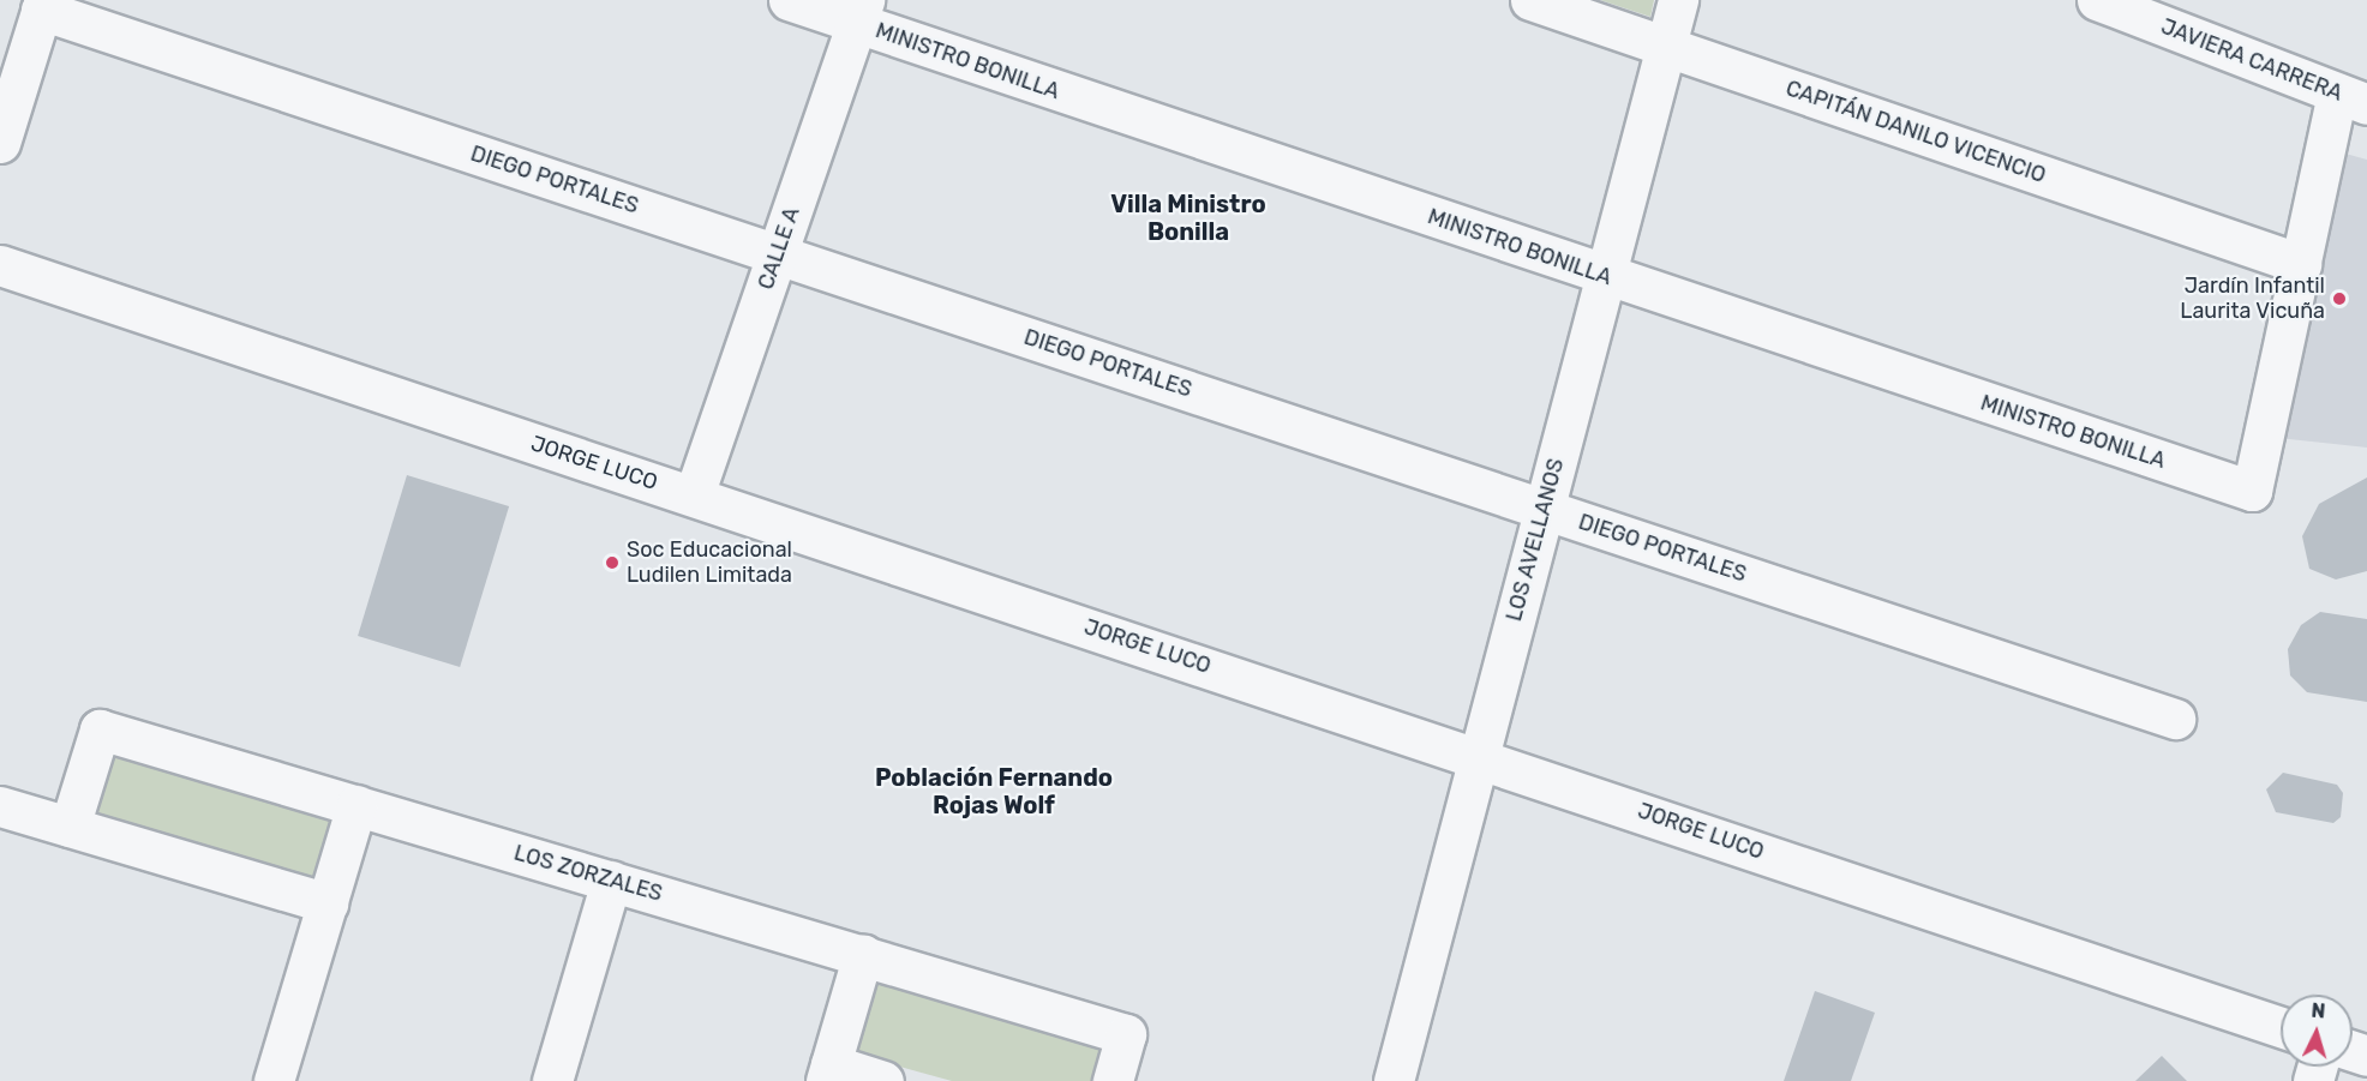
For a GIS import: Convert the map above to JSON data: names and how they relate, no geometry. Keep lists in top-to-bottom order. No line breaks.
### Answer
{"streets":{"street":["JAVIERA CARRERA","MINISTRO BONILLA","CAPITÁN DANILO VICENCIO","DIEGO PORTALES","CALLE A","JORGE LUCO","LOS AVELLANOS","LOS ZORZALES"]},"crossings":[["MINISTRO BONILLA","CAPITÁN DANILO VICENCIO"],["MINISTRO BONILLA","CALLE A"],["MINISTRO BONILLA","LOS AVELLANOS"],["CAPITÁN DANILO VICENCIO","LOS AVELLANOS"],["DIEGO PORTALES","CALLE A"],["DIEGO PORTALES","LOS AVELLANOS"],["CALLE A","JORGE LUCO"],["JORGE LUCO","LOS AVELLANOS"]],"districts":["Villa Ministro Bonilla","Población Fernando Rojas Wolf"],"places":["Jardín Infantil Laurita Vicuña","Soc Educacional Ludilen Limitada"],"north":"top"}
